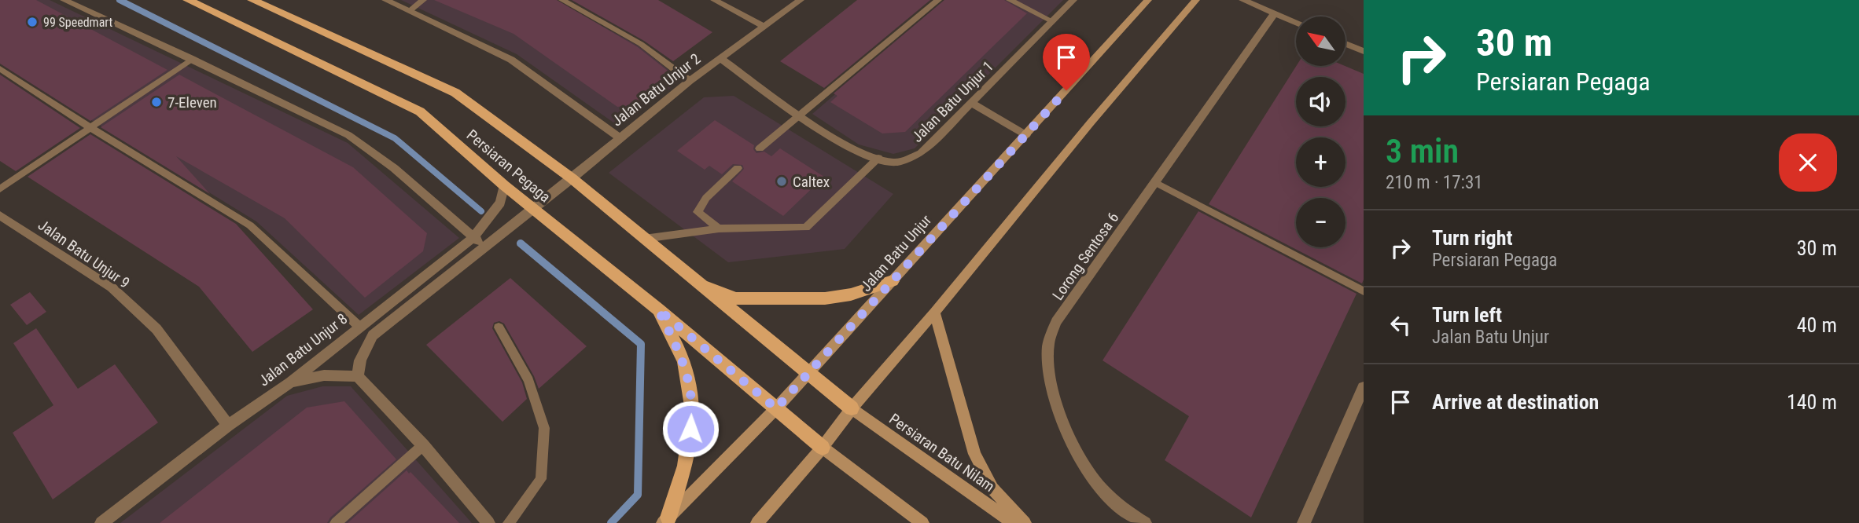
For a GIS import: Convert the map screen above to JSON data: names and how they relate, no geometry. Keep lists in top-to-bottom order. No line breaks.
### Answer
{"streets":{"main road":["Persiaran Pegaga","Jalan Batu Unjur","Persiaran Batu Nilam"],"street":["Jalan Batu Unjur 2","Jalan Batu Unjur 1","Jalan Batu Unjur 9","Lorong Sentosa 6","Jalan Batu Unjur 8"]},"crossings":[["Jalan Batu Unjur 2","Jalan Batu Unjur 1"],["Jalan Batu Unjur 2","Persiaran Pegaga"],["Persiaran Pegaga","Jalan Batu Unjur"],["Persiaran Pegaga","Jalan Batu Unjur 8"],["Persiaran Pegaga","Persiaran Batu Nilam"],["Jalan Batu Unjur 9","Jalan Batu Unjur 8"]],"places":["99 Speedmart","7-Eleven","Caltex"],"north":"top left","page":{"turn":["30 m","Persiaran Pegaga"],"map_buttons":["+","−"],"heading":["3 min","210 m · 17:31"],"list":[{"name":"Turn right","note":"Persiaran Pegaga","value":"30 m"},{"name":"Turn left","note":"Jalan Batu Unjur","value":"40 m"},{"name":"Arrive at destination","value":"140 m"}]}}
